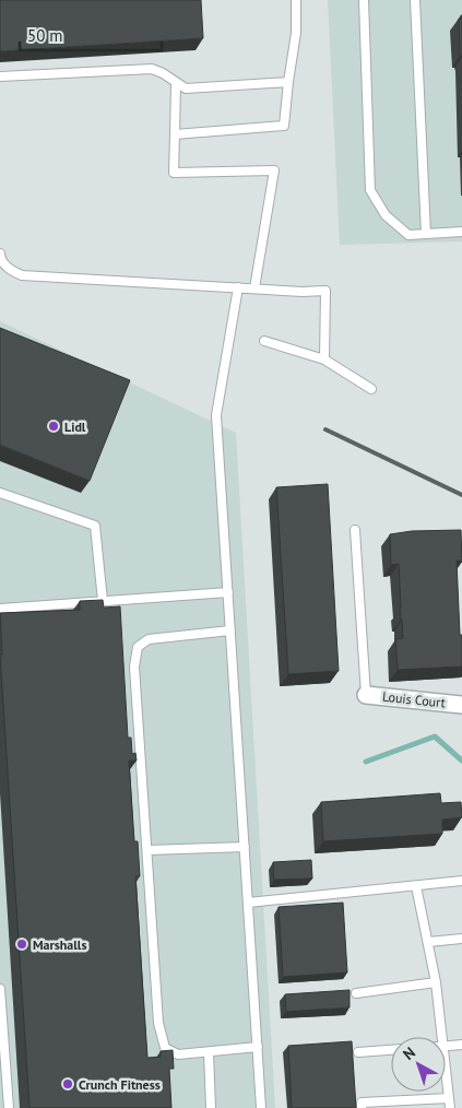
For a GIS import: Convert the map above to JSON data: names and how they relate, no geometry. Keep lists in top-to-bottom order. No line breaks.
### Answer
{"streets":{"street":["Louis Court"]},"places":["Lidl","Marshalls","Crunch Fitness"],"scale_bar":"50 m","north":"top left"}
